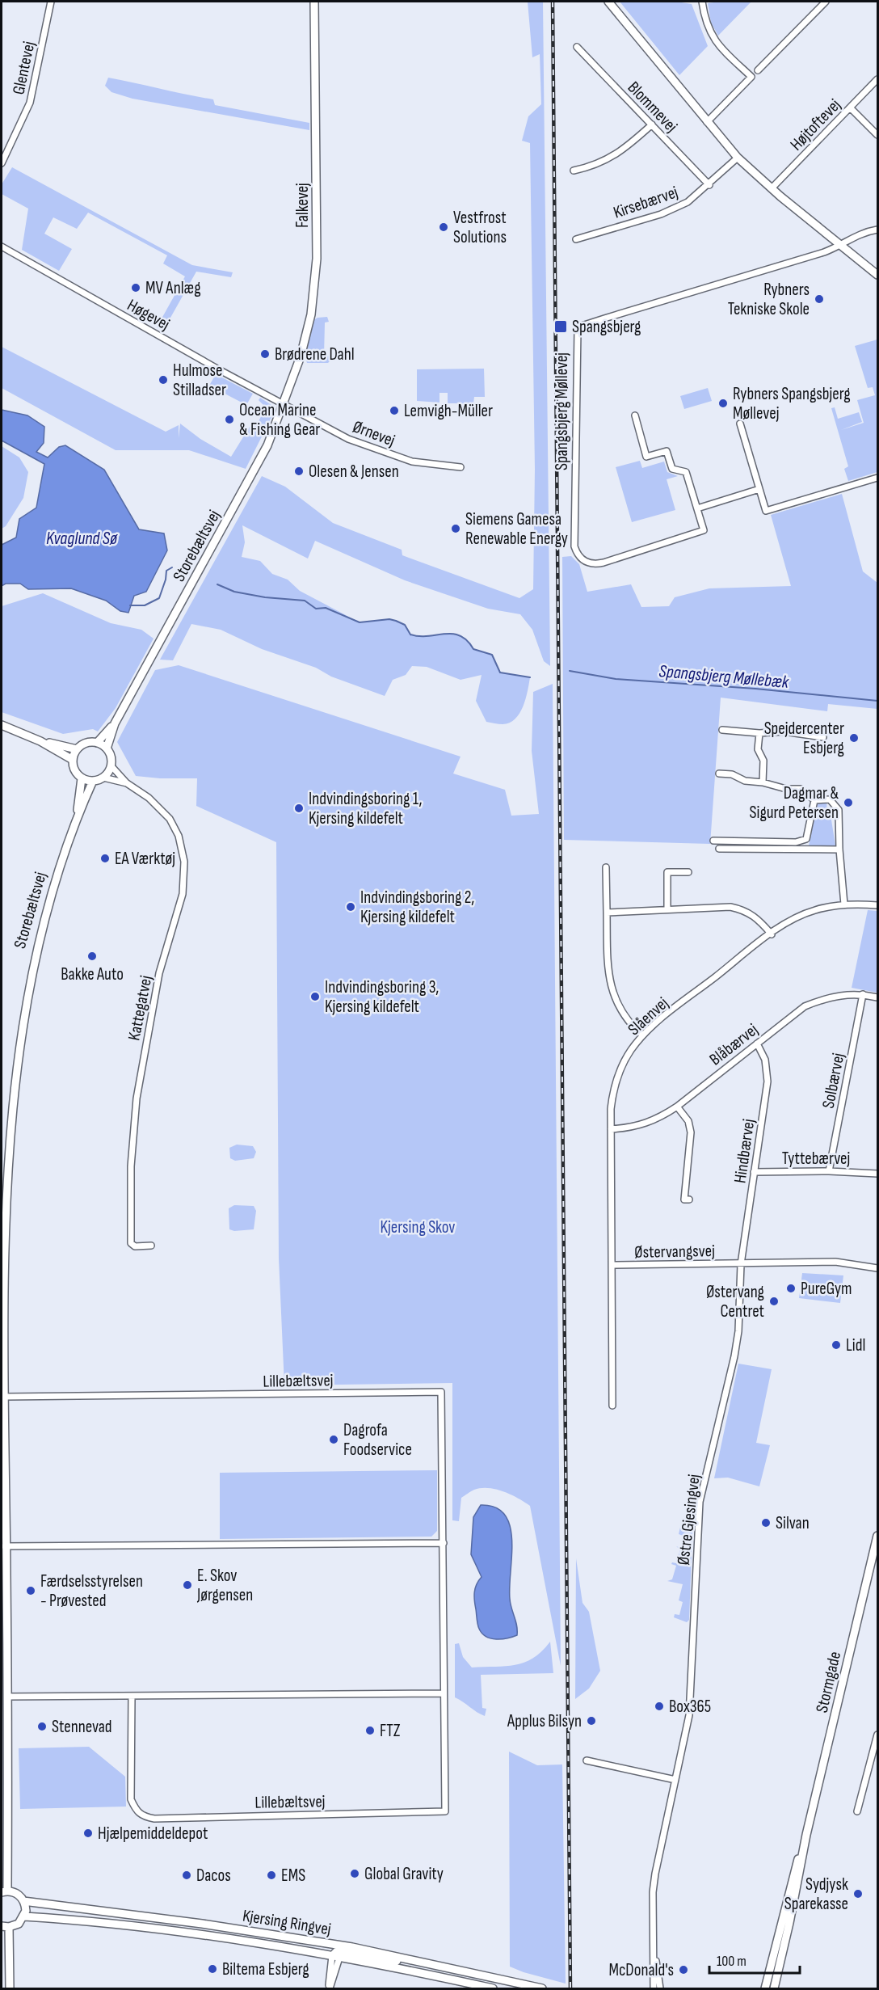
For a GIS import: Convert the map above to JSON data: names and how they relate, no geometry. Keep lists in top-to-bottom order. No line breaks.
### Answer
{"streets":{"street":["Glentevej","Blommevej","Højtoftevej","Kirsebærvej","Falkevej","Høgevej","Spangsbjerg Møllevej","Ørnevej","Storebæltsvej","Kattegatvej","Slåenvej","Blåbærvej","Solbærvej","Hindbærvej","Tyttebærvej","Østervangsvej","Lillebæltsvej","Østre Gjesingvej","Stormgade","Kjersing Ringvej"]},"crossings":[["Blommevej","Kirsebærvej"],["Falkevej","Høgevej"],["Falkevej","Ørnevej"],["Falkevej","Storebæltsvej"],["Høgevej","Ørnevej"],["Høgevej","Storebæltsvej"],["Ørnevej","Storebæltsvej"],["Storebæltsvej","Kattegatvej"],["Storebæltsvej","Lillebæltsvej"],["Slåenvej","Blåbærvej"],["Slåenvej","Østervangsvej"],["Blåbærvej","Solbærvej"],["Blåbærvej","Hindbærvej"],["Solbærvej","Tyttebærvej"],["Hindbærvej","Tyttebærvej"],["Hindbærvej","Østervangsvej"],["Hindbærvej","Østre Gjesingvej"],["Østervangsvej","Østre Gjesingvej"]],"water":["Kvaglund Sø","Spangsbjerg Møllebæk"],"parks":["Kjersing Skov"],"places":{"other":["Vestfrost Solutions","MV Anlæg","Rybners Tekniske Skole","Brødrene Dahl","Hulmose Stilladser","Rybners Spangsbjerg Møllevej","Lemvigh-Müller","Ocean Marine & Fishing Gear","Olesen & Jensen","Siemens Gamesa Renewable Energy","Spejdercenter Esbjerg","Dagmar & Sigurd Petersen","Indvindingsboring 1, Kjersing kildefelt","EA Værktøj","Indvindingsboring 2, Kjersing kildefelt","Bakke Auto","Indvindingsboring 3, Kjersing kildefelt","PureGym","Østervang Centret","Lidl","Dagrofa Foodservice","Silvan","E. Skov Jørgensen","Færdselsstyrelsen - Prøvested","Box365","Applus Bilsyn","Stennevad","FTZ","Hjælpemiddeldepot","Global Gravity","Dacos","EMS","Sydjysk Sparekasse","Biltema Esbjerg","McDonald's"],"transit":["Spangsbjerg"]},"scale_bar":"100 m"}
